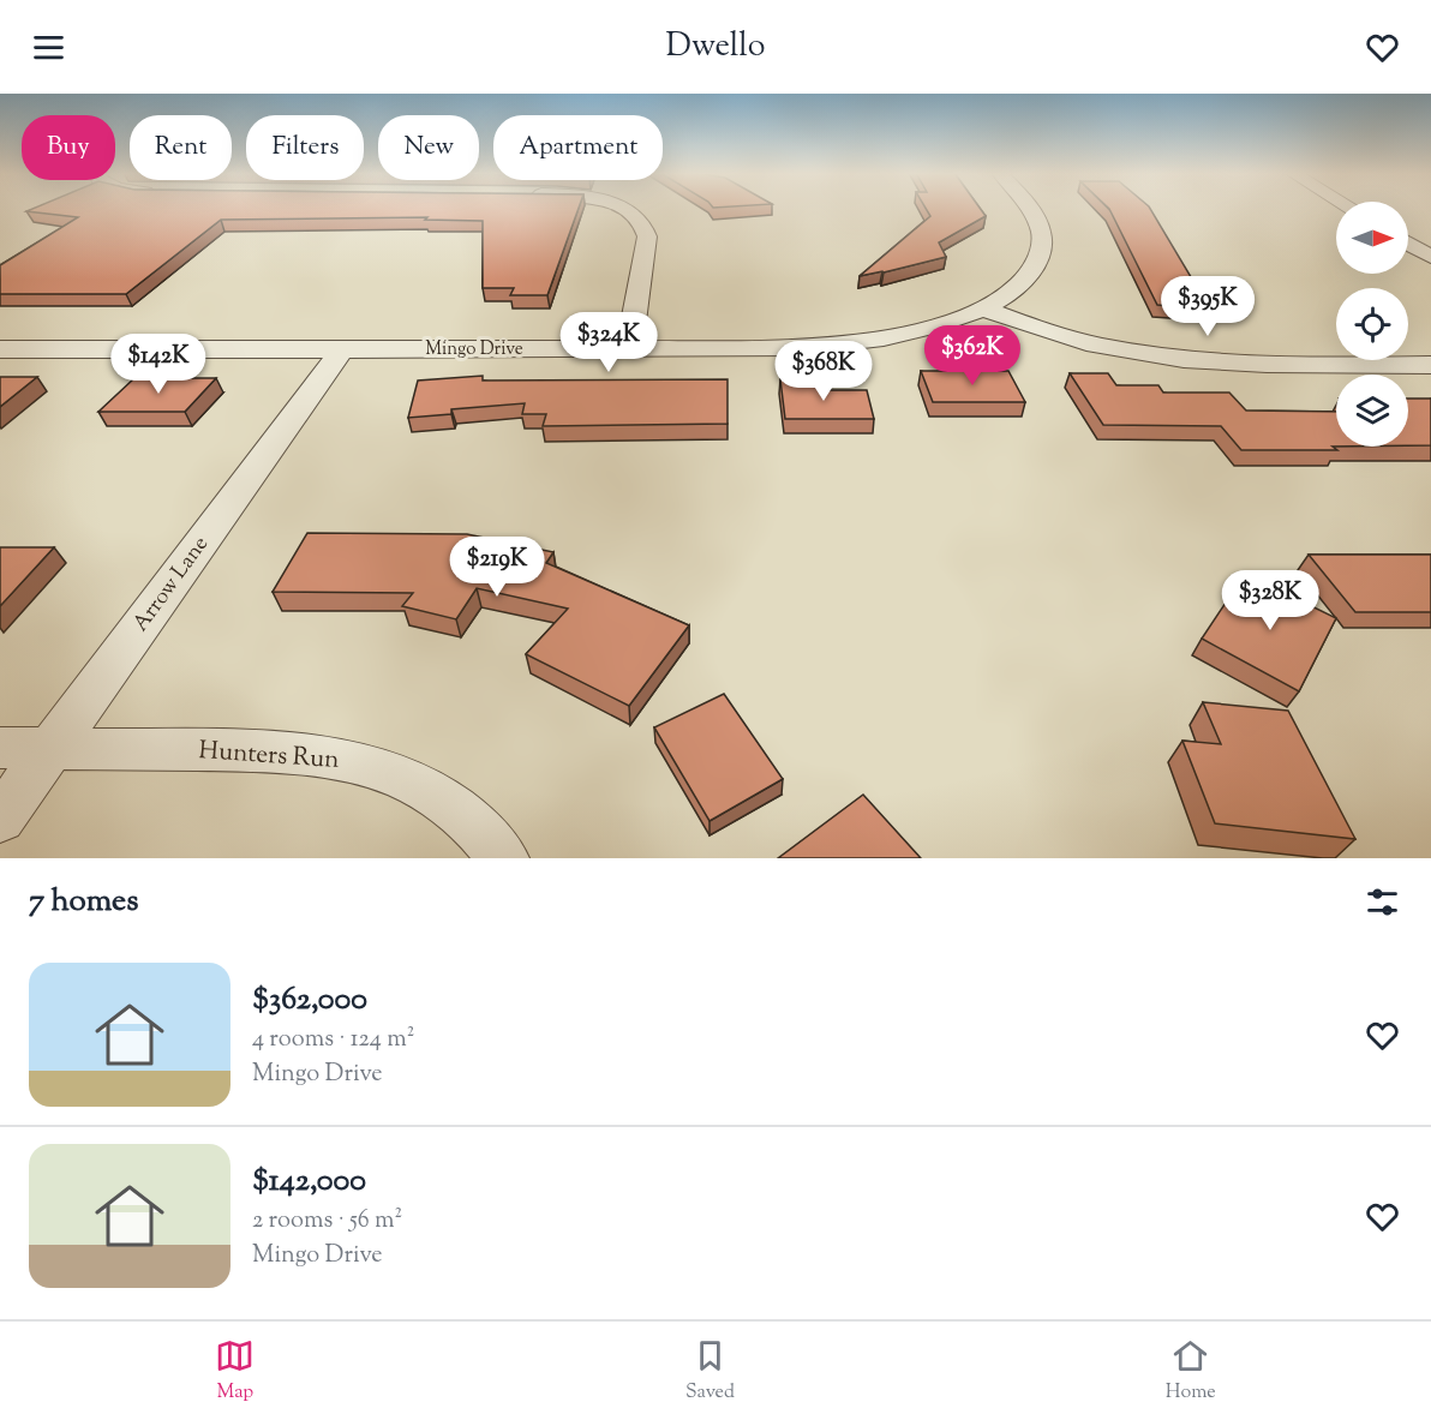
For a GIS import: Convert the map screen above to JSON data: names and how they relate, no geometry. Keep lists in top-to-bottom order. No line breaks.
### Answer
{"streets":{"street":["Mingo Drive","Arrow Lane","Hunters Run"]},"crossings":[["Mingo Drive","Arrow Lane"],["Arrow Lane","Hunters Run"]],"north":"right","page":{"header":"Dwello","chip":["Buy","Rent","Filters","New","Apartment"],"price":["$395K","$324K","$362K","$142K","$368K","$219K","$328K"],"heading":"7 homes","list":[{"name":"$362,000","note":"4 rooms · 124 m² · Mingo Drive"},{"name":"$142,000","note":"2 rooms · 56 m² · Mingo Drive"}],"tabs":["Map","Saved","Home"]}}
